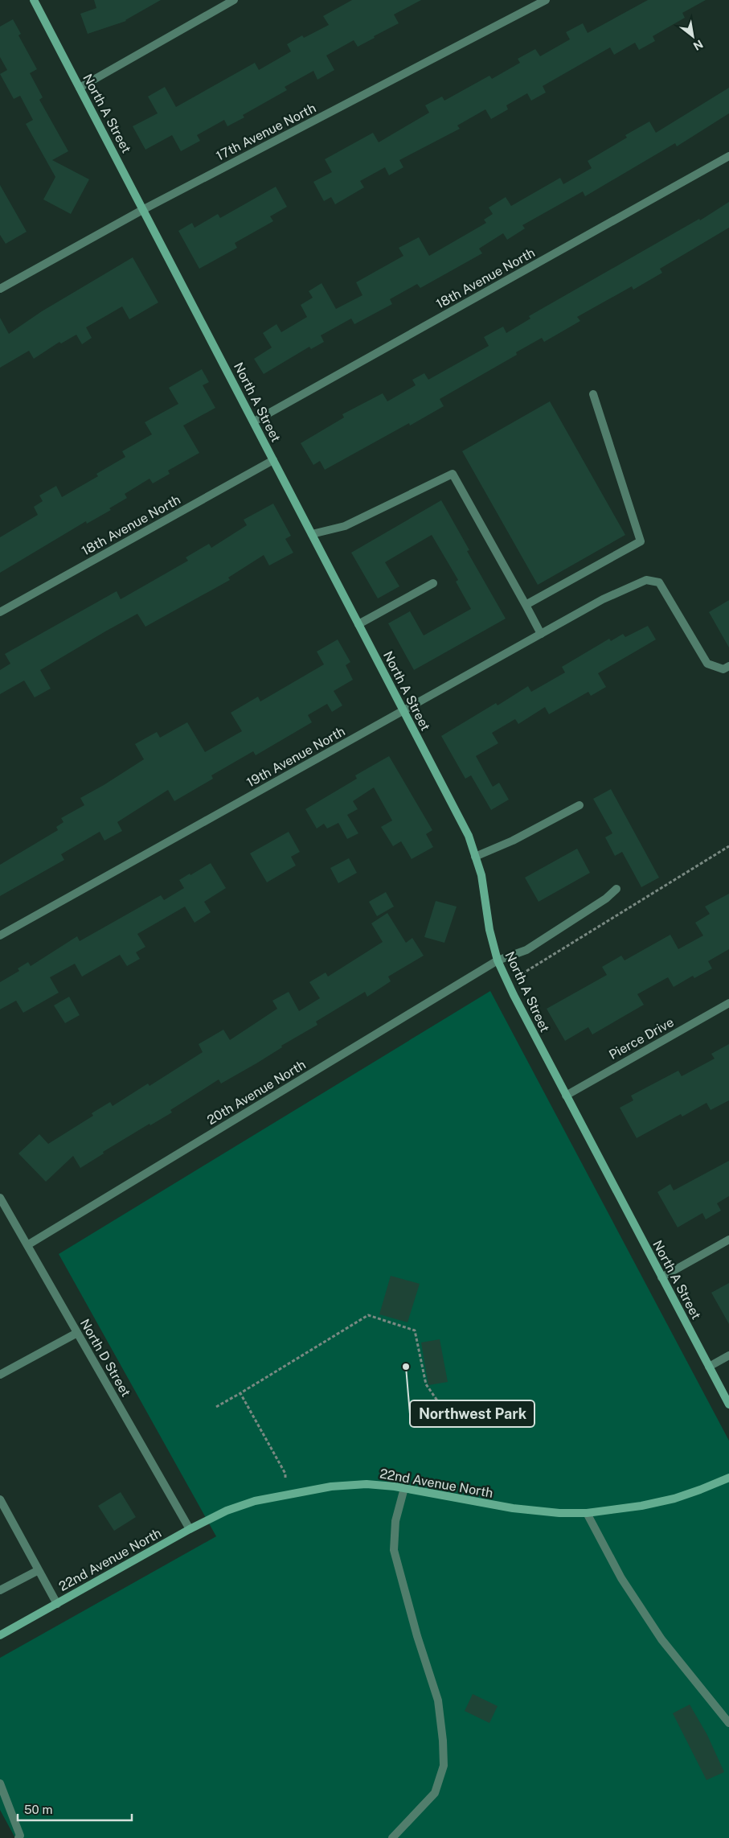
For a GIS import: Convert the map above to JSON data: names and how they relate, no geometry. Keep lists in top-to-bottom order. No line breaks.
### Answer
{"streets":{"street":["North A Street","17th Avenue North","18th Avenue North","19th Avenue North","Pierce Drive","20th Avenue North","North D Street","22nd Avenue North"]},"crossings":[["North A Street","17th Avenue North"],["North A Street","18th Avenue North"],["North A Street","19th Avenue North"],["North A Street","Pierce Drive"],["North A Street","20th Avenue North"],["20th Avenue North","North D Street"],["North D Street","22nd Avenue North"]],"places":["Northwest Park"],"scale_bar":"50 m","north":"bottom right"}
